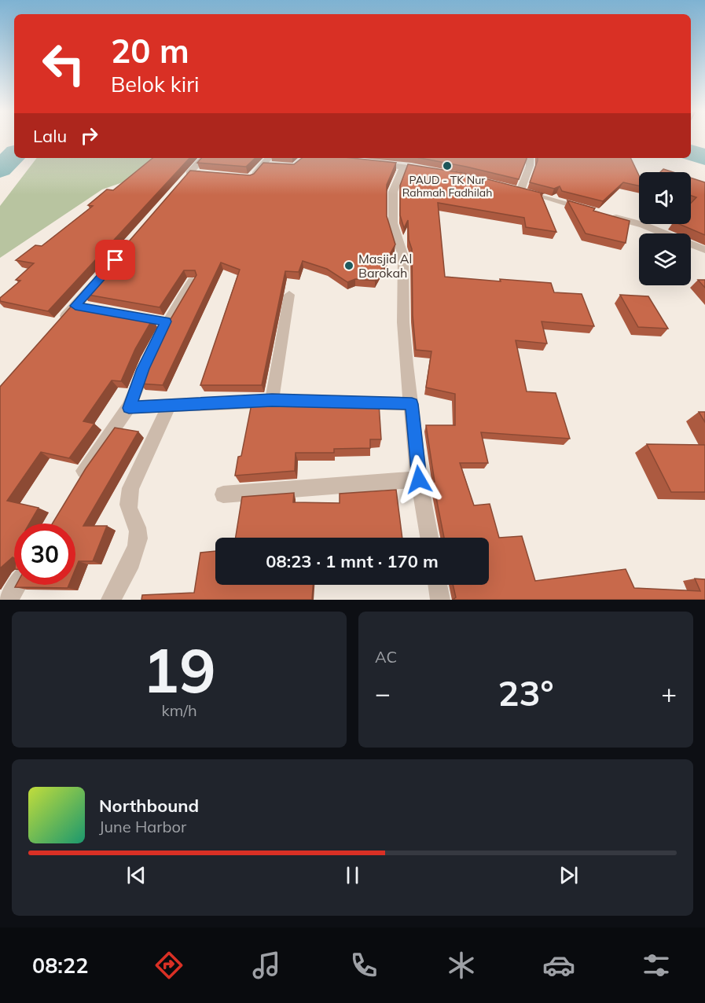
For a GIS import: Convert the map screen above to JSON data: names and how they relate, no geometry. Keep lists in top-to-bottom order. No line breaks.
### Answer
{"places":["PAUD - TK Nur Rahmah Fadhilah","Masjid Al Barokah"],"page":{"turn":["20 m","Belok kiri"],"then":"Lalu","limit":"30","trip":"08:23 · 1 mnt · 170 m","tile":[["19","km/h"],"AC"],"heat":["−","23°","+"],"song":["Northbound","June Harbor"],"tabs":"08:22"}}
